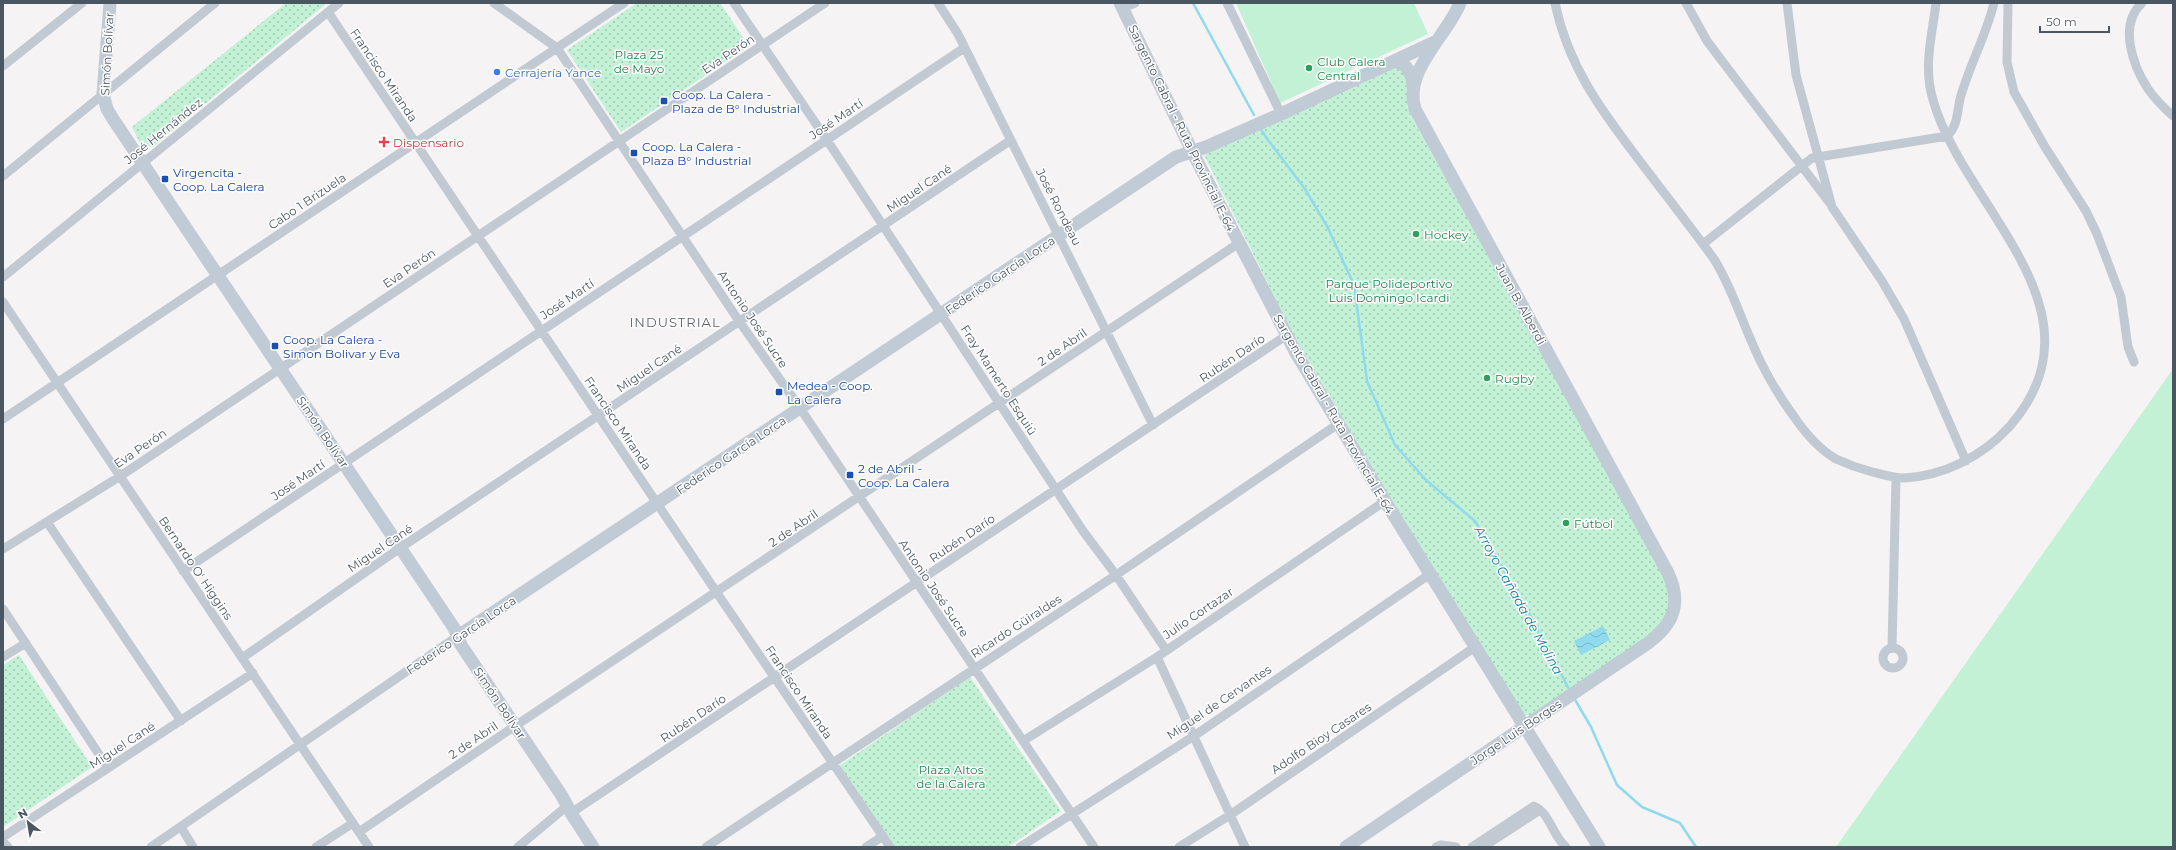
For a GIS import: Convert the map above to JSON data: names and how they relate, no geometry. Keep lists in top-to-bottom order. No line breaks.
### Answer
{"streets":{"street":["Simón Bolívar","Eva Perón","Francisco Miranda","José Martí","Sargento Cabral - Ruta Provincial E-64","José Hernández","Miguel Cané","Cabo 1 Brizuela","José Rondeau","Federico García Lorca","Juan B. Alberdi","Antonio José Sucre","2 de Abril","Rubén Darío","Fray Mamerto Esquiú","Bernardo O' Higgins","Julio Cortazar","Ricardo Güiraldes","Miguel de Cervantes","Jorge Luis Borges","Adolfo Bioy Casares"]},"crossings":[["Simón Bolívar","Eva Perón"],["Simón Bolívar","José Martí"],["Simón Bolívar","José Hernández"],["Simón Bolívar","Miguel Cané"],["Simón Bolívar","Cabo 1 Brizuela"],["Simón Bolívar","Federico García Lorca"],["Simón Bolívar","2 de Abril"],["Simón Bolívar","Rubén Darío"],["Eva Perón","Francisco Miranda"],["Eva Perón","Antonio José Sucre"],["Eva Perón","Fray Mamerto Esquiú"],["Eva Perón","Bernardo O' Higgins"],["Francisco Miranda","José Martí"],["Francisco Miranda","José Hernández"],["Francisco Miranda","Miguel Cané"],["Francisco Miranda","Cabo 1 Brizuela"],["Francisco Miranda","Federico García Lorca"],["Francisco Miranda","2 de Abril"],["Francisco Miranda","Rubén Darío"],["Francisco Miranda","Ricardo Güiraldes"],["José Martí","José Rondeau"],["José Martí","Antonio José Sucre"],["José Martí","Fray Mamerto Esquiú"],["José Martí","Bernardo O' Higgins"],["Sargento Cabral - Ruta Provincial E-64","Federico García Lorca"],["Sargento Cabral - Ruta Provincial E-64","2 de Abril"],["Sargento Cabral - Ruta Provincial E-64","Rubén Darío"],["Sargento Cabral - Ruta Provincial E-64","Julio Cortazar"],["Sargento Cabral - Ruta Provincial E-64","Ricardo Güiraldes"],["Sargento Cabral - Ruta Provincial E-64","Miguel de Cervantes"],["Sargento Cabral - Ruta Provincial E-64","Jorge Luis Borges"],["Sargento Cabral - Ruta Provincial E-64","Adolfo Bioy Casares"],["Miguel Cané","José Rondeau"],["Miguel Cané","Antonio José Sucre"],["Miguel Cané","Fray Mamerto Esquiú"],["Miguel Cané","Bernardo O' Higgins"],["Cabo 1 Brizuela","Antonio José Sucre"],["Cabo 1 Brizuela","Bernardo O' Higgins"],["José Rondeau","Federico García Lorca"],["José Rondeau","2 de Abril"],["José Rondeau","Rubén Darío"],["Federico García Lorca","Juan B. Alberdi"],["Federico García Lorca","Antonio José Sucre"],["Federico García Lorca","Fray Mamerto Esquiú"],["Federico García Lorca","Bernardo O' Higgins"],["Juan B. Alberdi","Jorge Luis Borges"],["Antonio José Sucre","2 de Abril"],["Antonio José Sucre","Rubén Darío"],["Antonio José Sucre","Julio Cortazar"],["Antonio José Sucre","Ricardo Güiraldes"],["Antonio José Sucre","Miguel de Cervantes"],["2 de Abril","Fray Mamerto Esquiú"],["2 de Abril","Bernardo O' Higgins"],["Rubén Darío","Fray Mamerto Esquiú"],["Fray Mamerto Esquiú","Julio Cortazar"],["Fray Mamerto Esquiú","Ricardo Güiraldes"]],"districts":["INDUSTRIAL"],"water":["Arroyo Cañada de Molina"],"parks":["Plaza 25 de Mayo","Parque Polideportivo Luis Domingo Icardi","Plaza Altos de la Calera"],"places":{"other":["Club Calera Central","Cerrajería Yance","Hockey","Rugby","Fútbol"],"transit":["Coop. La Calera - Plaza de B° Industrial","Coop. La Calera - Plaza B° Industrial","Virgencita - Coop. La Calera","Coop. La Calera - Simon Bolivar y Eva","Medea - Coop. La Calera","2 de Abril - Coop. La Calera"],"health":["Dispensario"]},"scale_bar":"50 m","north":"top left"}
